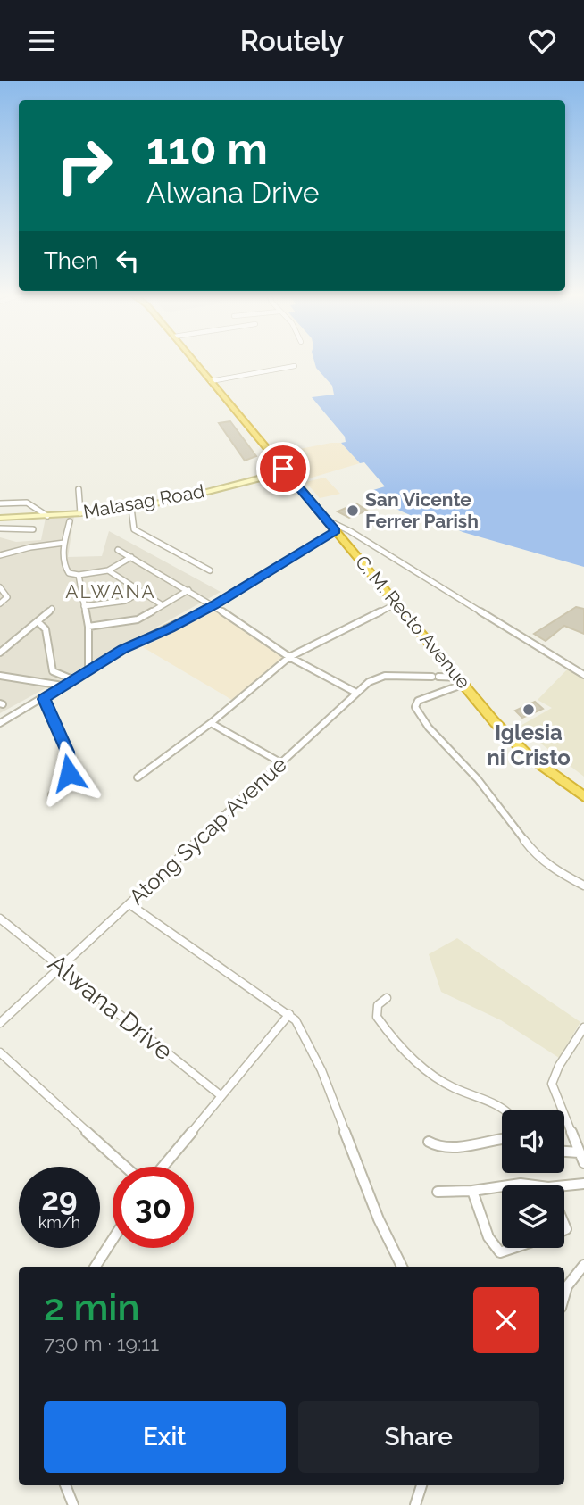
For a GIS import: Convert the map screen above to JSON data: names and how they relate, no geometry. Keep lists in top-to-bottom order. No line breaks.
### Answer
{"streets":{"highway":["C. M. Recto Avenue"],"street":["Malasag Road","Atong Sycap Avenue","Alwana Drive"]},"crossings":[["Malasag Road","C. M. Recto Avenue"],["C. M. Recto Avenue","Atong Sycap Avenue"],["Atong Sycap Avenue","Alwana Drive"]],"districts":["ALWANA"],"places":["San Vicente Ferrer Parish","Iglesia ni Cristo"],"page":{"header":"Routely","turn":["110 m","Alwana Drive"],"then":"Then","speed":"29 km/h","limit":"30","heading":["2 min","730 m · 19:11"],"buttons":["Exit","Share"]}}
